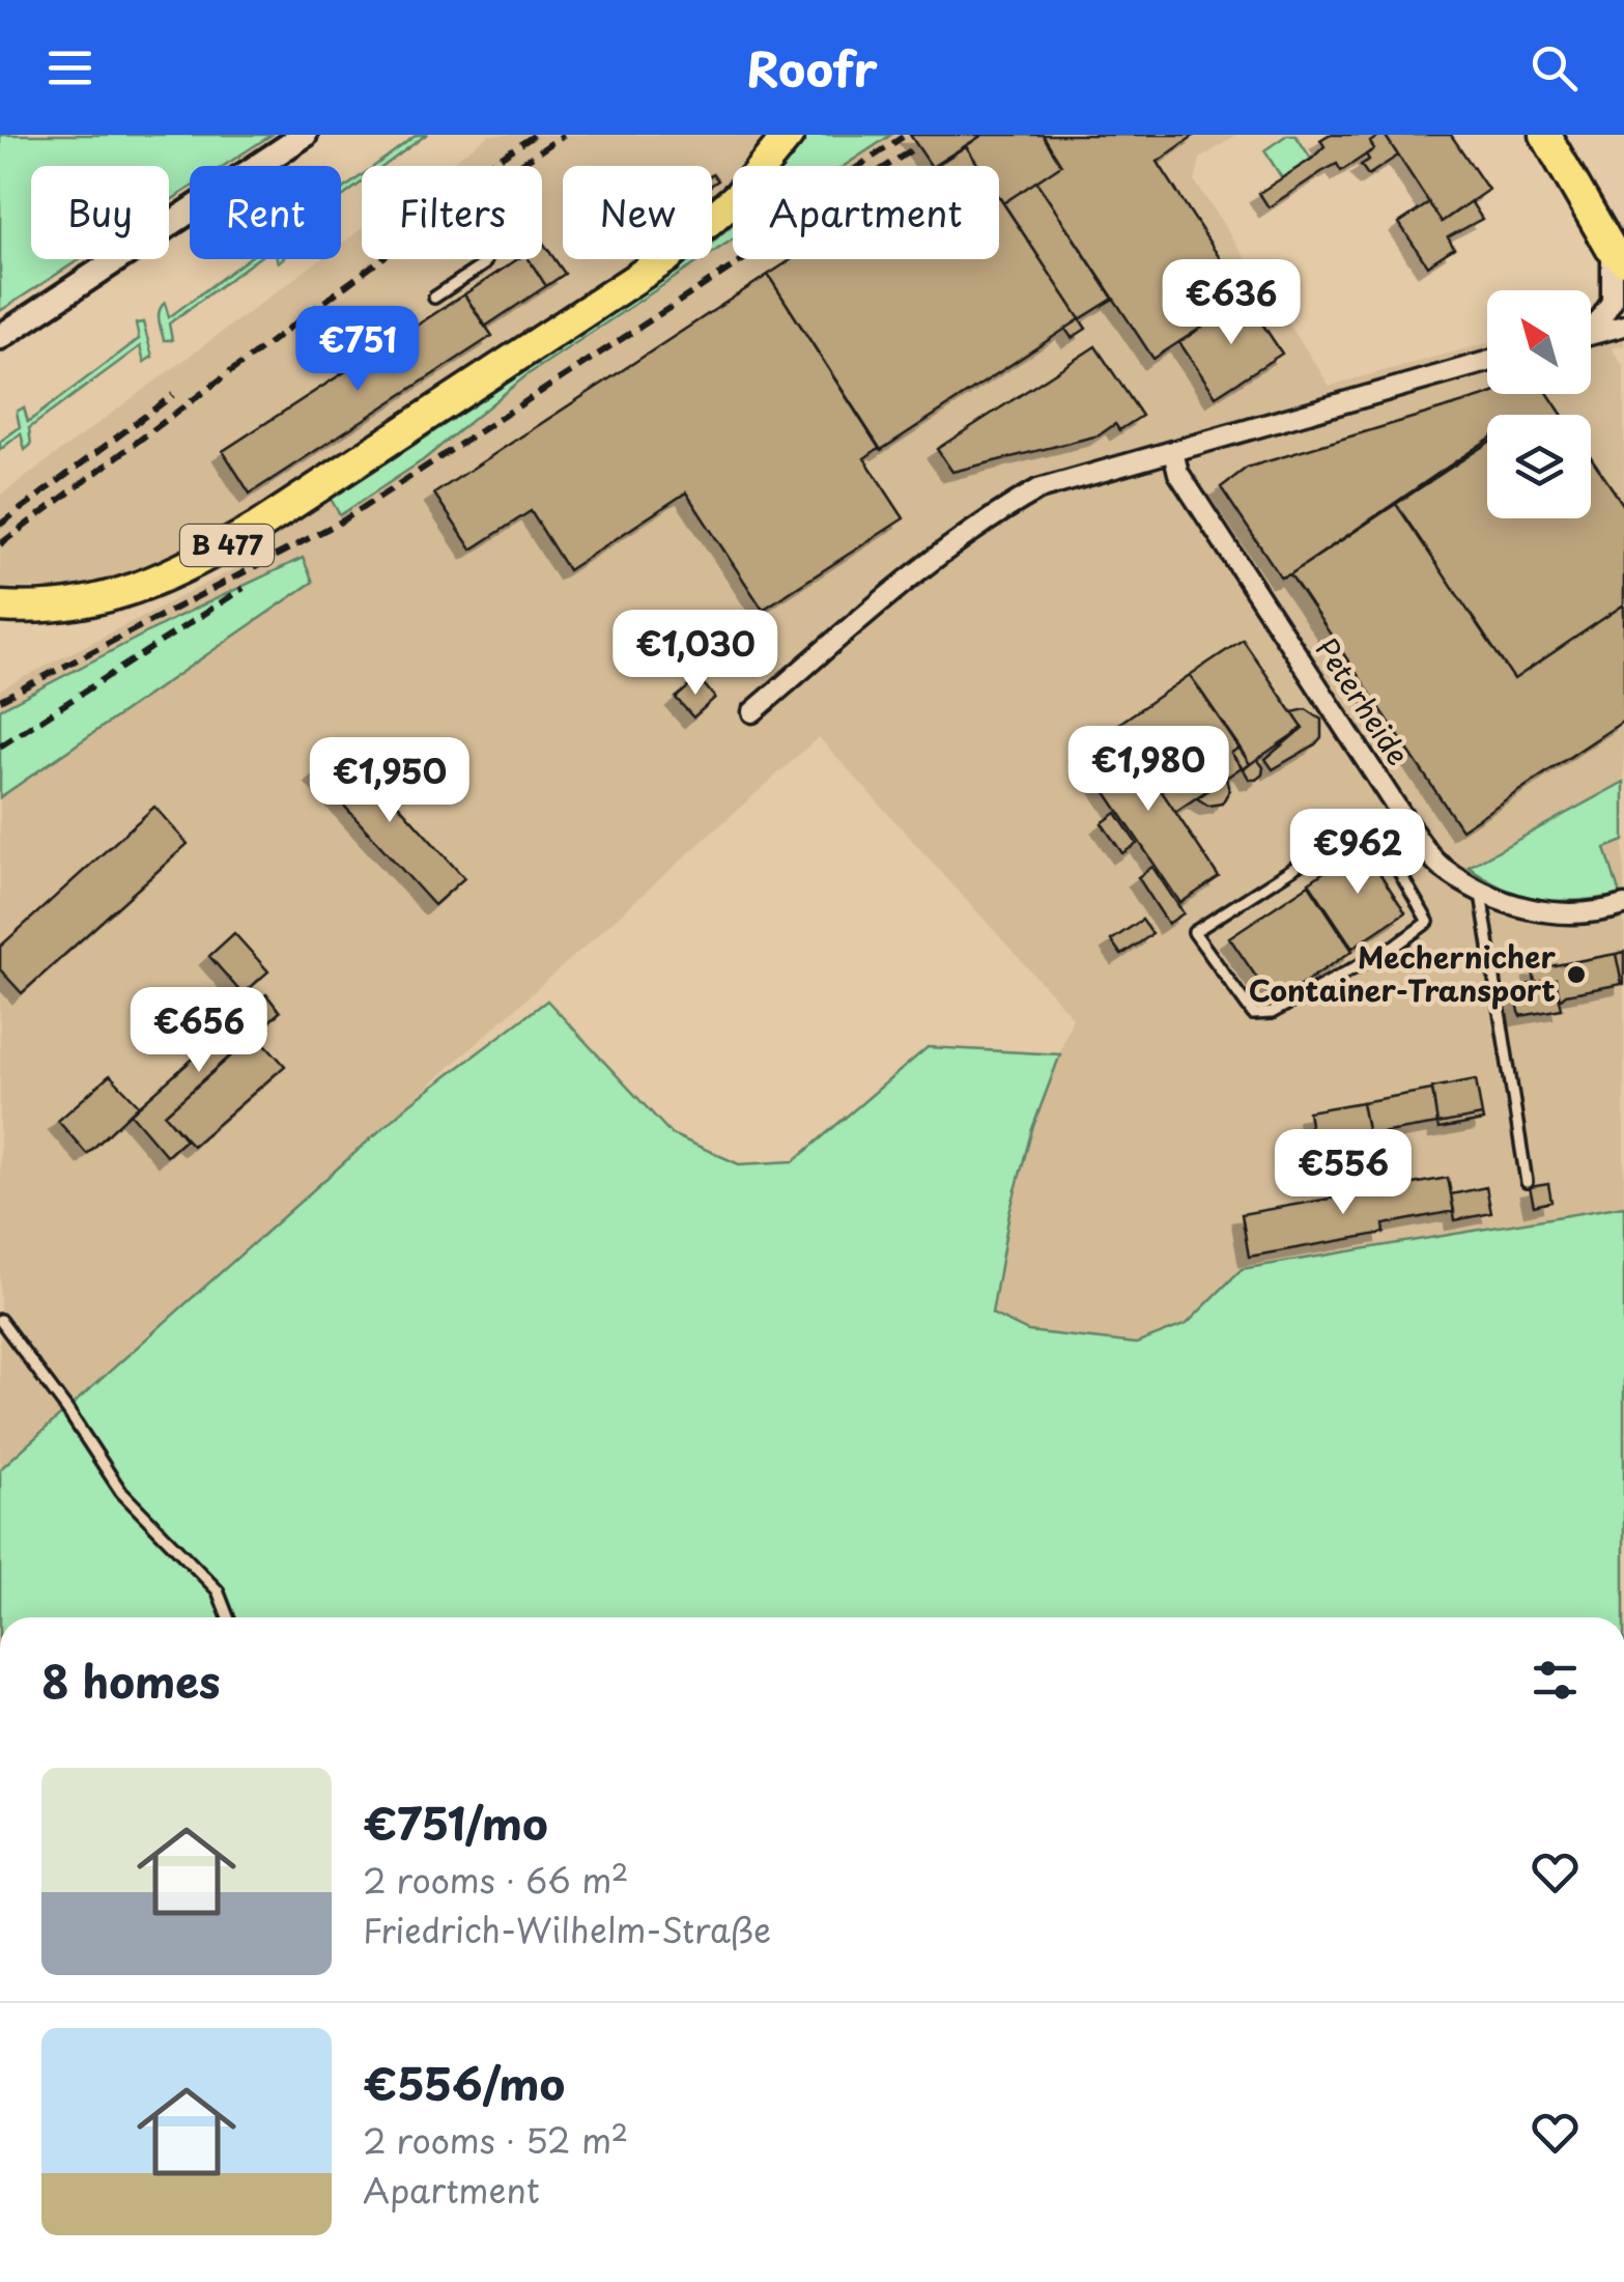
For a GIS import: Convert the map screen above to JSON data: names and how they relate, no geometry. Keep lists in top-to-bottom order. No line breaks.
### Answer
{"streets":{"main road":["B 477"],"street":["Peterheide"]},"places":["Mechernicher Container-Transport"],"north":"top left","page":{"header":"Roofr","chip":["Buy","Rent","Filters","New","Apartment"],"price":["€636","€751","€1,030","€1,980","€1,950","€962","€656","€556"],"heading":"8 homes","list":[{"name":"€751/mo","note":"2 rooms · 66 m² · Friedrich-Wilhelm-Straße"},{"name":"€556/mo","note":"2 rooms · 52 m² · Apartment"}]}}
